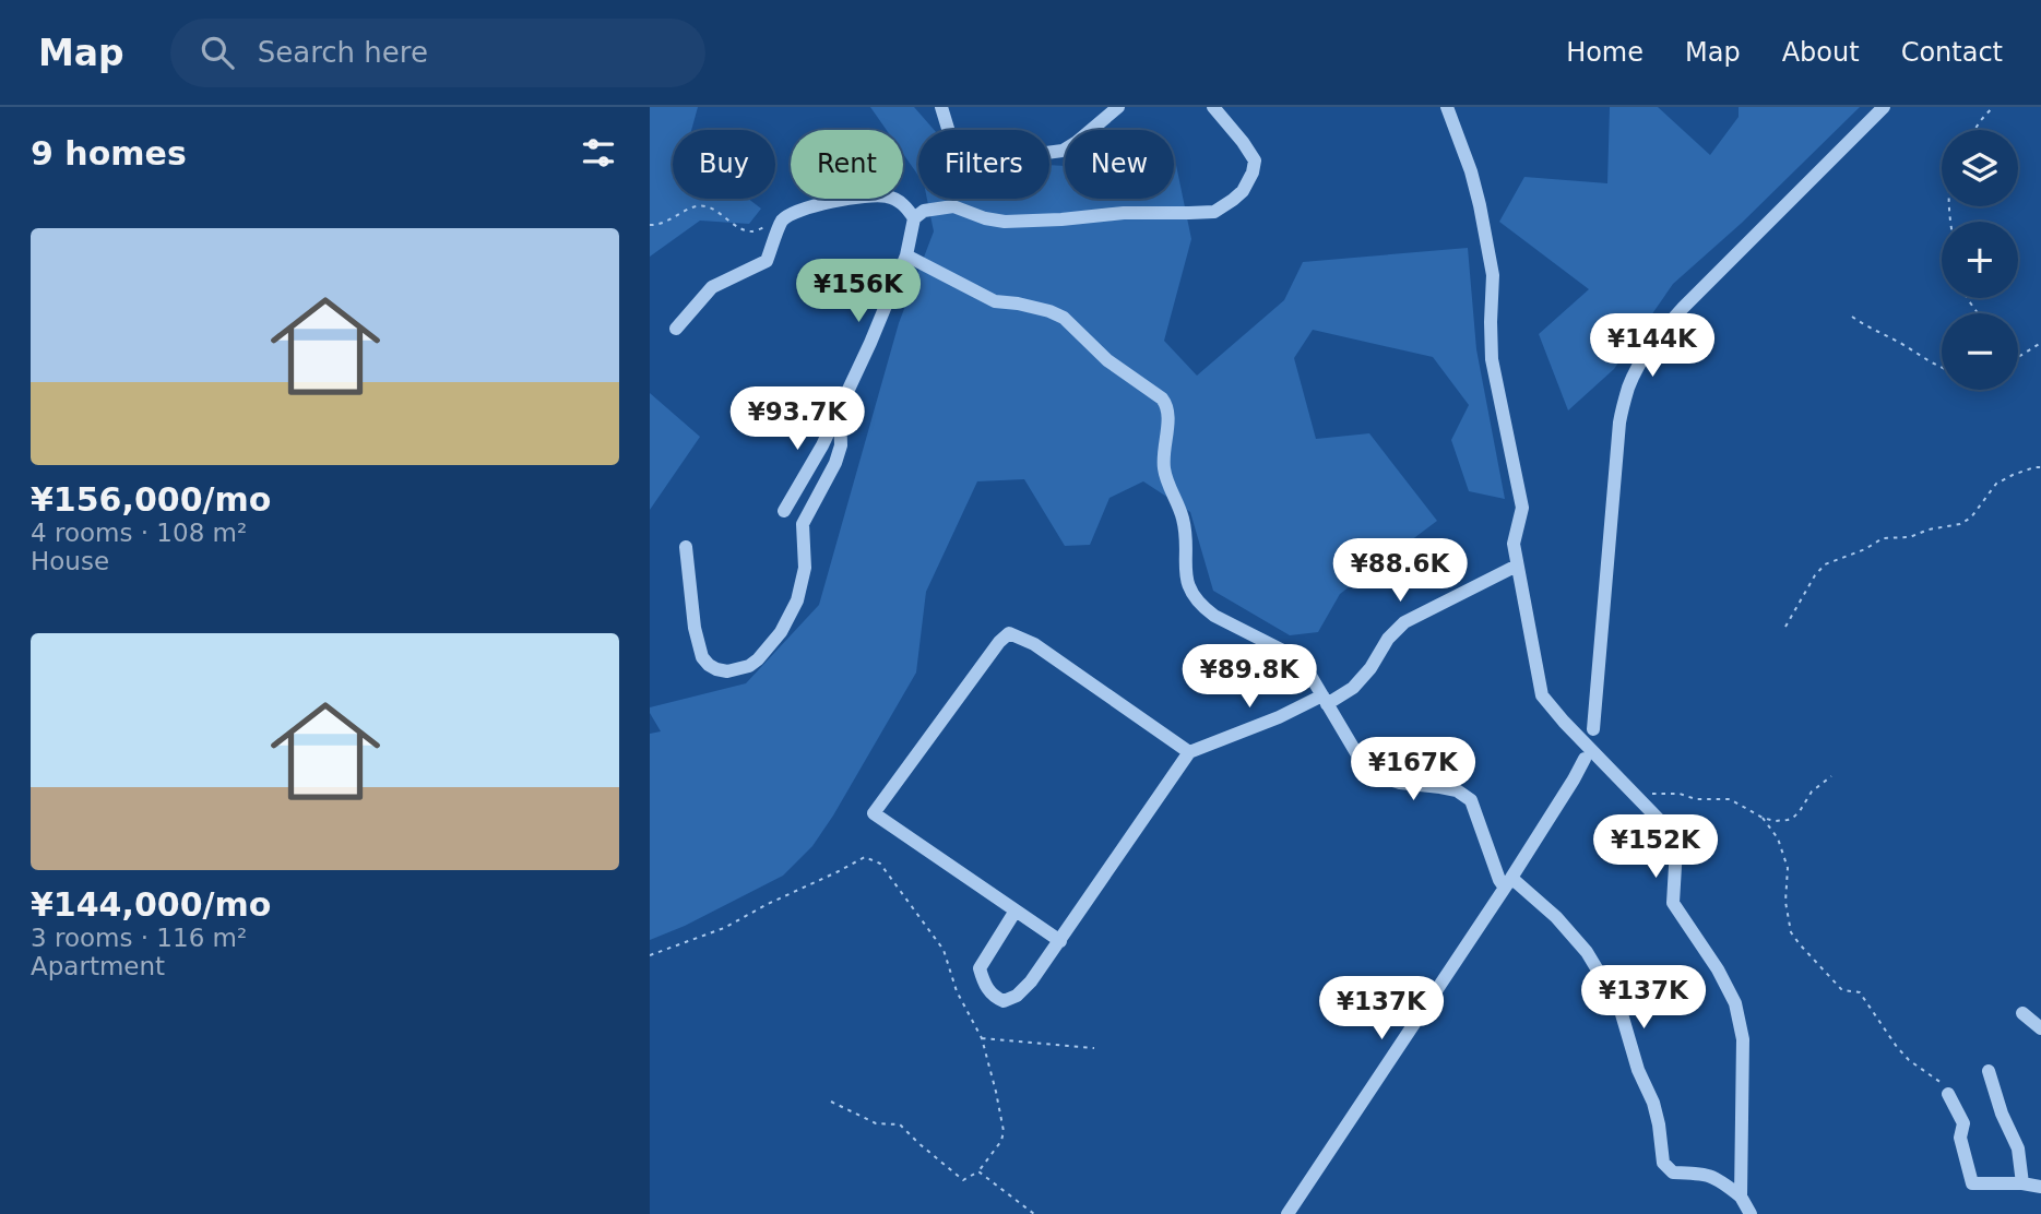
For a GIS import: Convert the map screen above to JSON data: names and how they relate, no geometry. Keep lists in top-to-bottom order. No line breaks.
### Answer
{"page":{"header":"Map","search":"Search here","nav":["Home","Map","About","Contact"],"heading":"9 homes","map_buttons":["+","−"],"chip":["Buy","Rent","Filters","New"],"list":[{"name":"¥156,000/mo","note":"4 rooms · 108 m² · House"},{"name":"¥144,000/mo","note":"3 rooms · 116 m² · Apartment"}],"price":["¥156K","¥144K","¥93.7K","¥88.6K","¥89.8K","¥167K","¥152K","¥137K","¥137K"]}}
